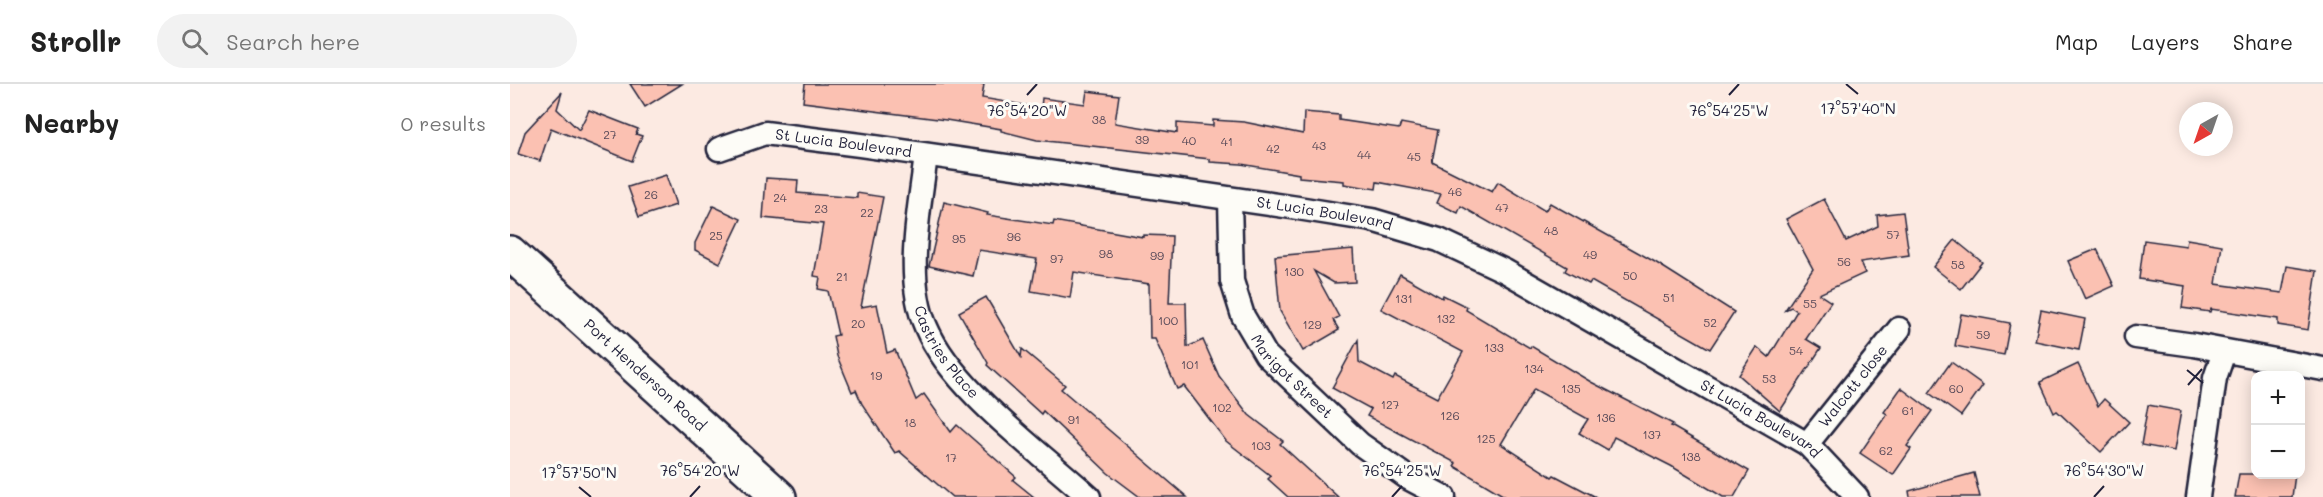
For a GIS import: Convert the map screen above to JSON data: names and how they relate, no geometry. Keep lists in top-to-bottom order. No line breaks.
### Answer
{"streets":{"street":["St Lucia Boulevard","Castries Place","Port Henderson Road","Marigot Street","Walcott close"]},"crossings":[["St Lucia Boulevard","Castries Place"],["St Lucia Boulevard","Marigot Street"],["St Lucia Boulevard","Walcott close"]],"house_numbers":["38","27","39","40","41","43","42","44","45","46","26","24","47","23","22","48","57","25","96","95","98","49","99","97","56","58","130","50","21","51","131","55","132","100","52","20","129","59","133","54","101","134","19","53","135","60","127","102","61","126","136","91","18","137","125","103","62","138","17"],"north":"bottom left","page":{"header":"Strollr","search":"Search here","nav":["Map","Layers","Share"],"heading":["Nearby","0 results"],"map_buttons":["+","−"]},"coordinates":["17°57'40\"N","76°54'20\"W","76°54'25\"W","76°54'30\"W","17°57'50\"N"]}
